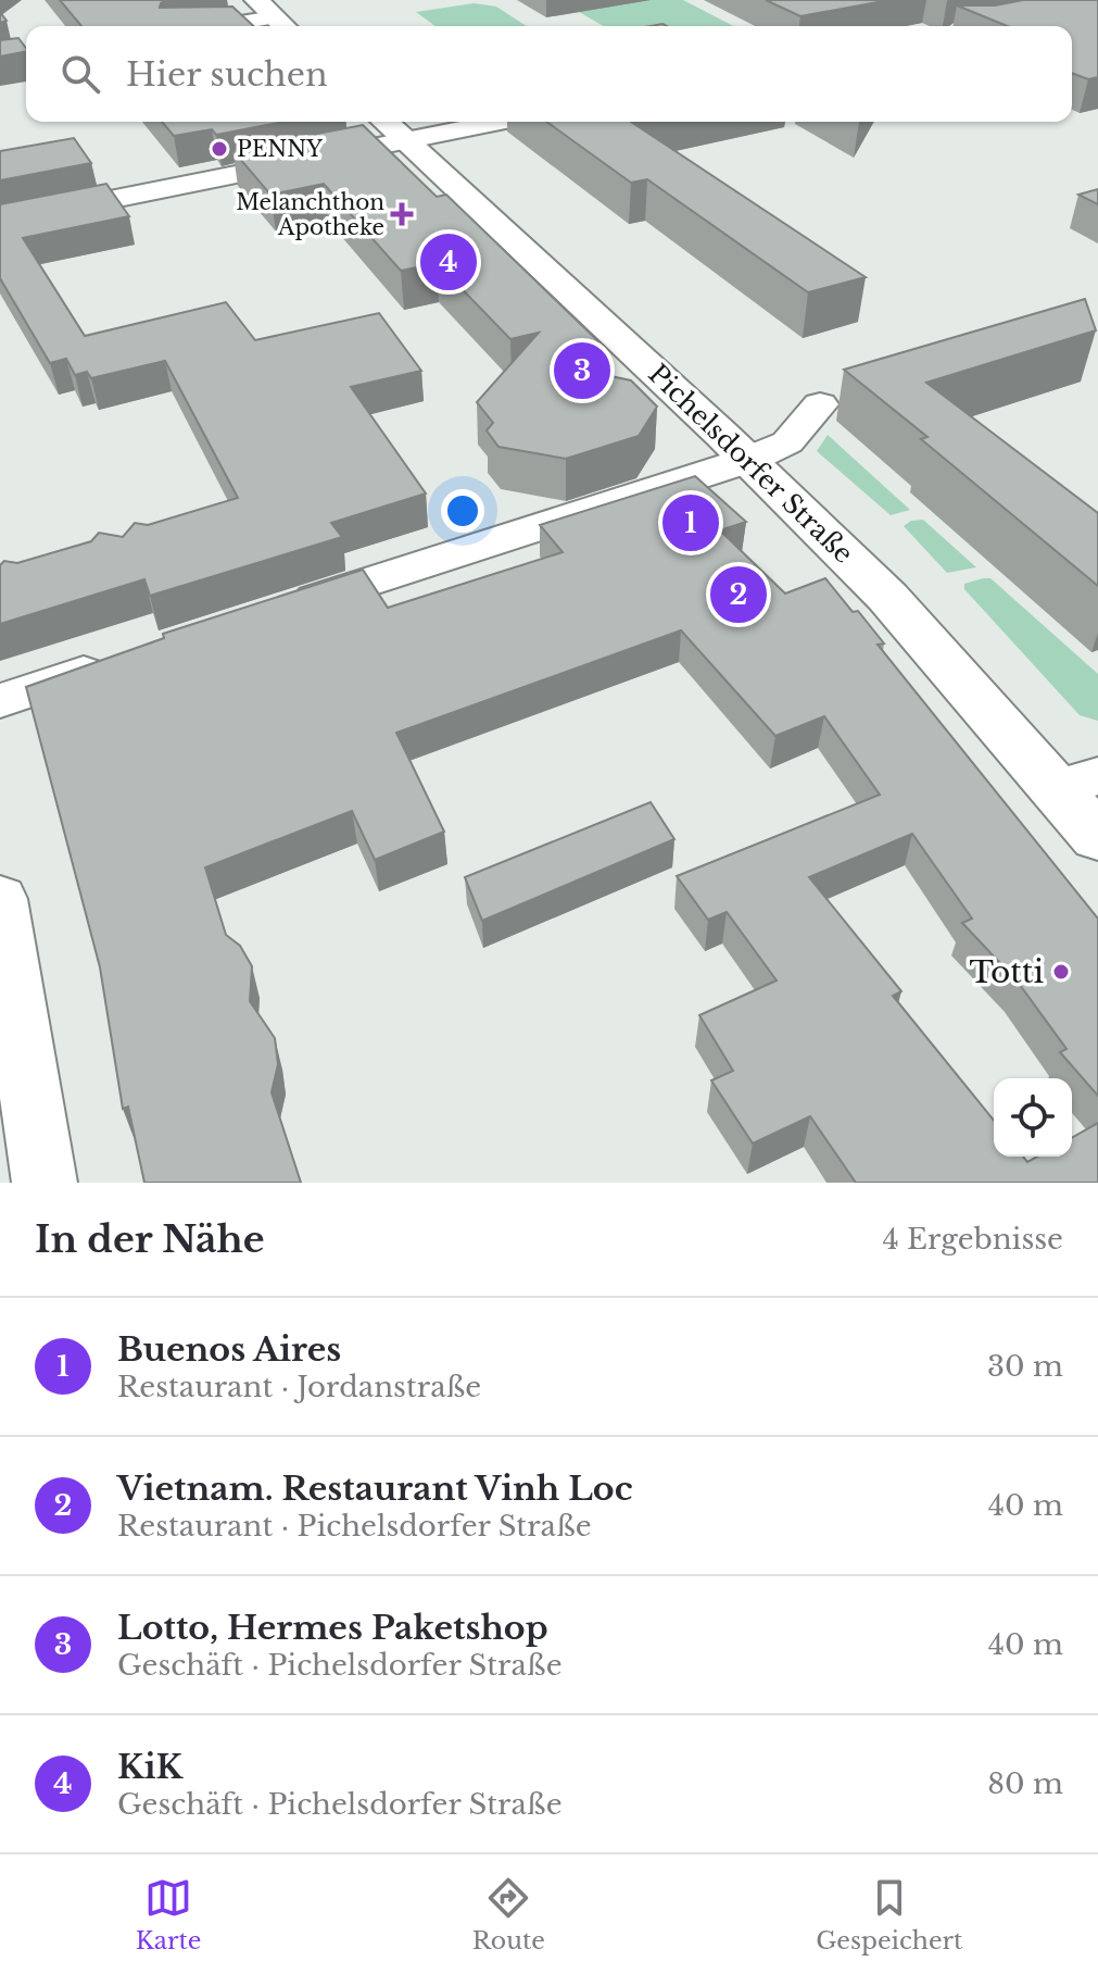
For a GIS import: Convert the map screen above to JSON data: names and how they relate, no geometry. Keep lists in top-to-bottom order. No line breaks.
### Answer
{"streets":{"street":["Pichelsdorfer Straße"]},"places":{"other":["PENNY","Totti"],"health":["Melanchthon Apotheke"]},"page":{"search":"Hier suchen","pins":["4","3","1","2"],"heading":["In der Nähe","4 Ergebnisse"],"list":[{"mark":"1","name":"Buenos Aires","note":"Restaurant · Jordanstraße","value":"30 m"},{"mark":"2","name":"Vietnam. Restaurant Vinh Loc","note":"Restaurant · Pichelsdorfer Straße","value":"40 m"},{"mark":"3","name":"Lotto, Hermes Paketshop","note":"Geschäft · Pichelsdorfer Straße","value":"40 m"},{"mark":"4","name":"KiK","note":"Geschäft · Pichelsdorfer Straße","value":"80 m"}],"nav":["Karte","Route","Gespeichert"]}}
